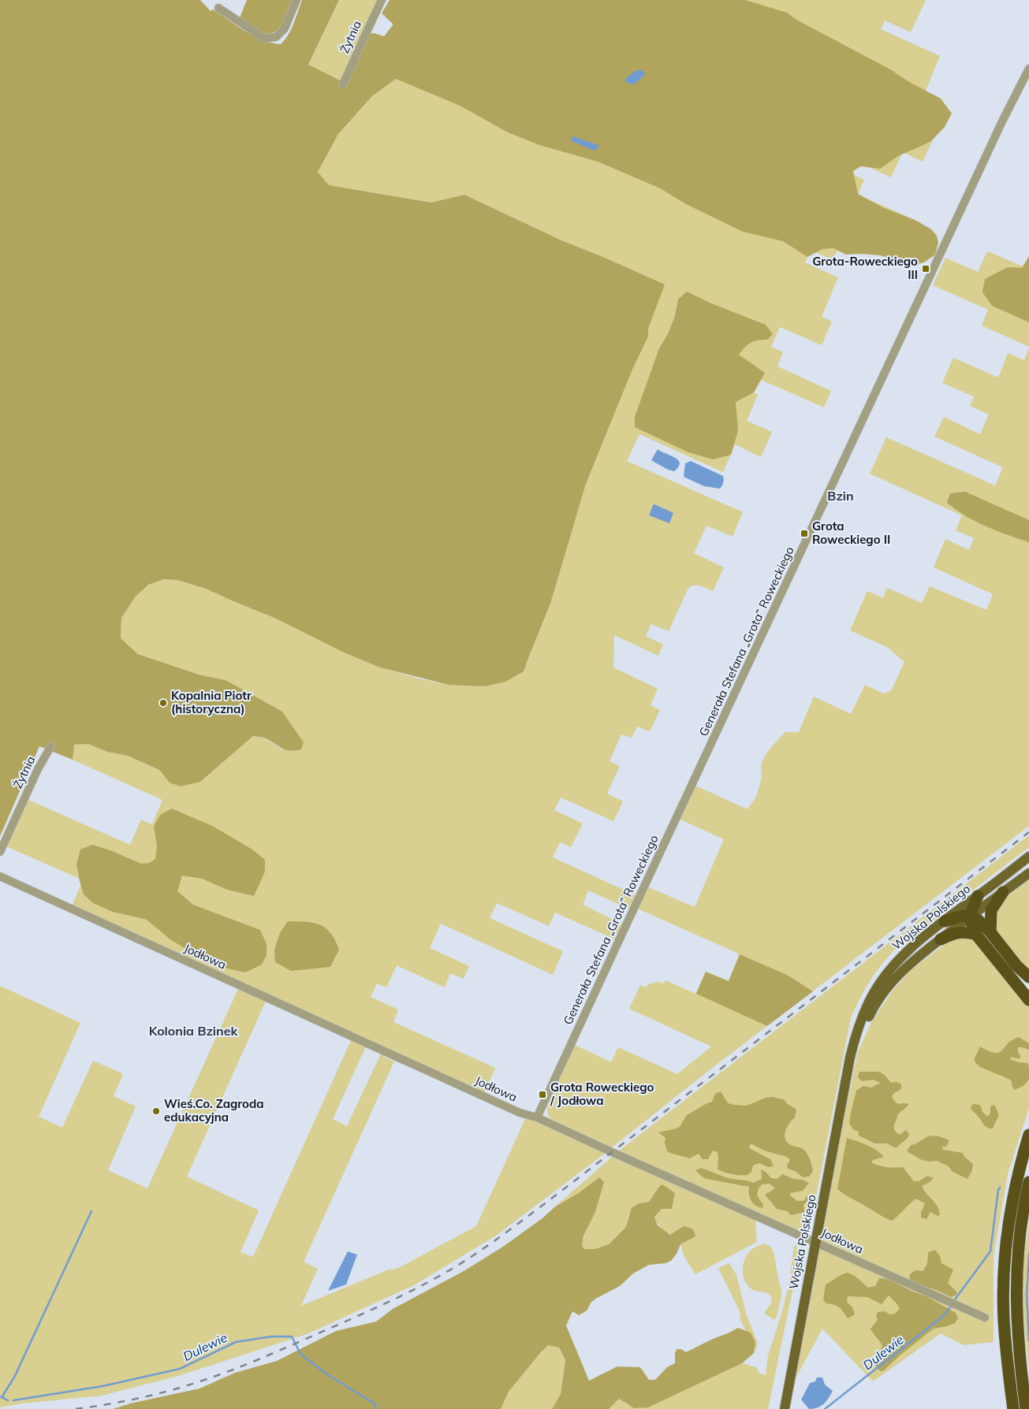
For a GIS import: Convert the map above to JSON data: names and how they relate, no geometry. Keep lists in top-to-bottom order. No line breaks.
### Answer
{"streets":{"main road":["Wojska Polskiego"],"street":["Żytnia","Generała Stefana „Grota” Roweckiego","Jodłowa"]},"crossings":[["Generała Stefana „Grota” Roweckiego","Jodłowa"],["Wojska Polskiego","Jodłowa"]],"districts":["Bzin","Kolonia Bzinek"],"water":["Dulewie"],"places":{"transit":["Grota-Roweckiego III","Grota Roweckiego II","Grota Roweckiego / Jodłowa"],"other":["Kopalnia Piotr (historyczna)","Wieś.Co. Zagroda edukacyjna"]}}
